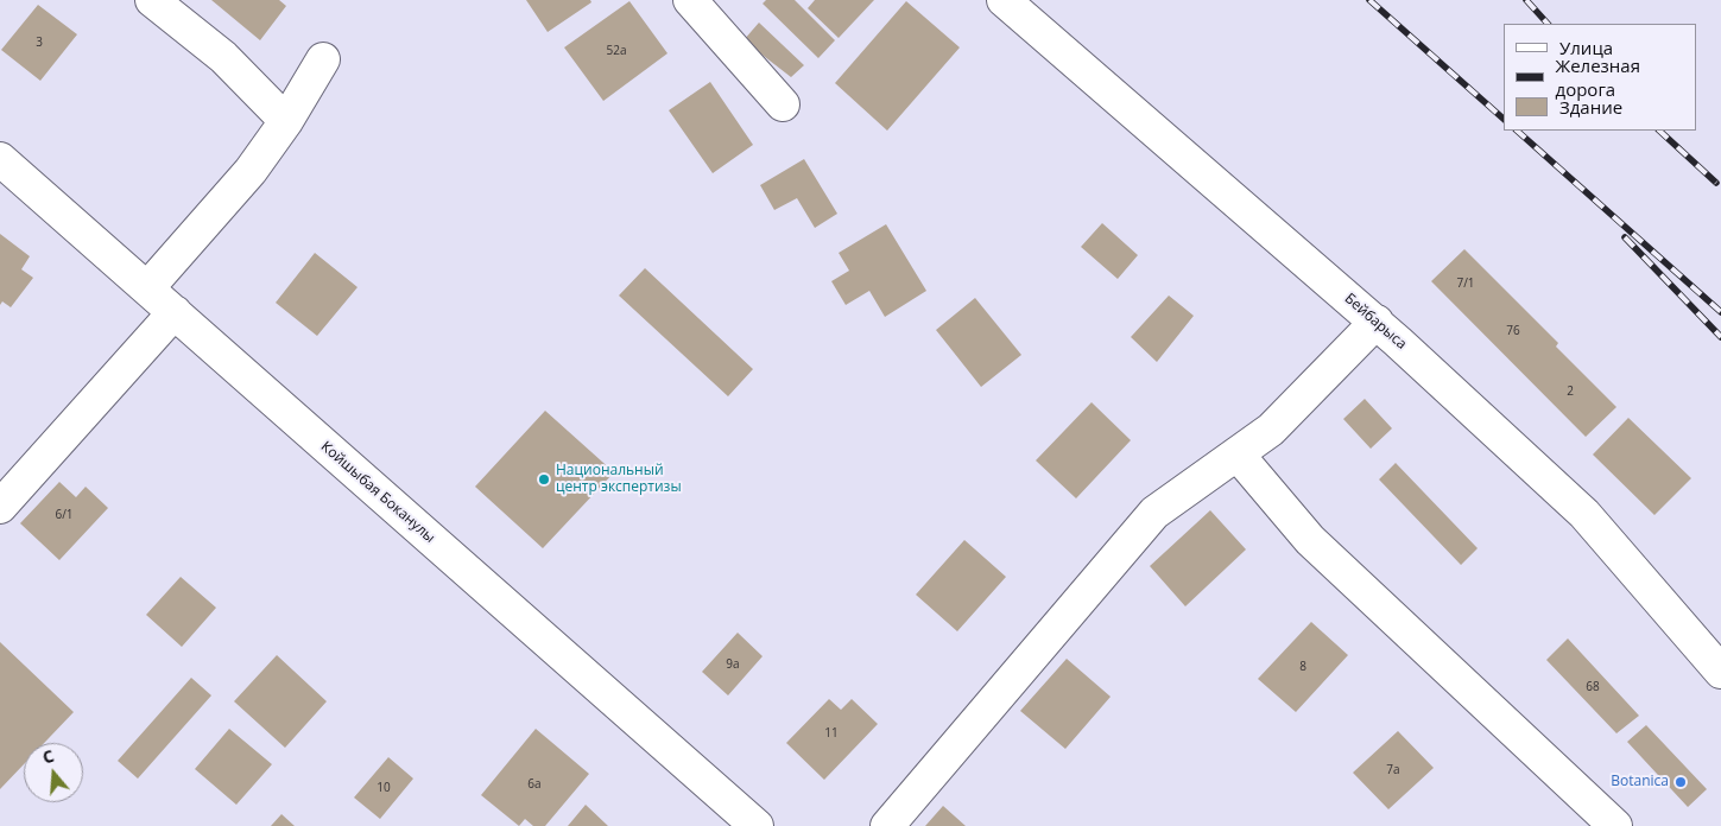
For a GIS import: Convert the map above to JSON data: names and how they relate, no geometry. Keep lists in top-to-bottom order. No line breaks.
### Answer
{"streets":{"street":["Бейбарыса","Койшыбая Боканулы"]},"places":["Национальный центр экспертизы","Botanica"],"house_numbers":["3","52а","7/1","76","2","6/1","9а","8","68","11","7а","6а","10"],"legend":["Улица","Железная дорога","Здание"],"north":"top"}
